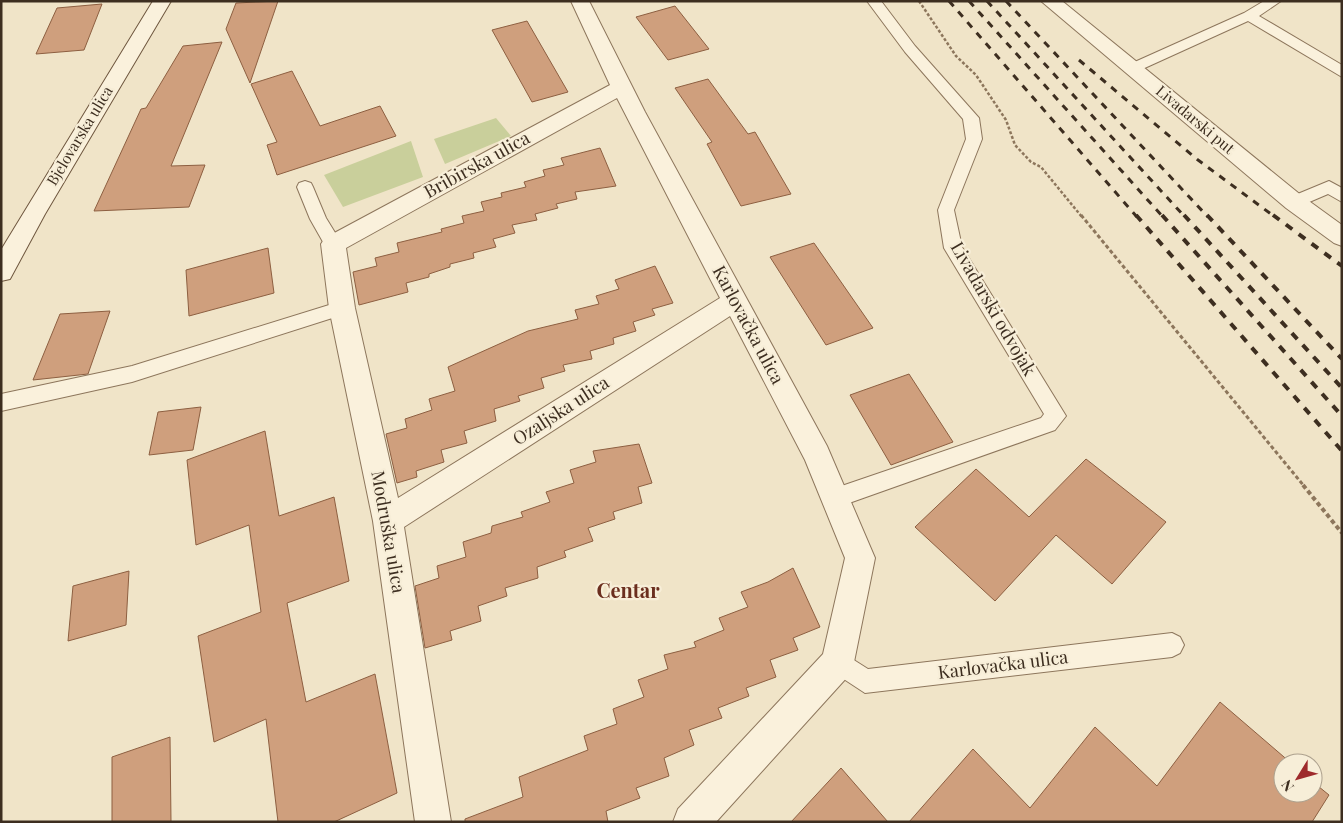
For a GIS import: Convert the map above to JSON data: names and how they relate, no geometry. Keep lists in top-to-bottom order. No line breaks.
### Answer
{"streets":{"street":["Livadarski put","Bjelovarska ulica","Bribirska ulica","Karlovačka ulica","Ozaljska ulica","Modruška ulica"],"lane":["Livadarski odvojak"]},"crossings":[["Bribirska ulica","Karlovačka ulica"],["Bribirska ulica","Modruška ulica"],["Livadarski odvojak","Karlovačka ulica"],["Karlovačka ulica","Ozaljska ulica"],["Ozaljska ulica","Modruška ulica"]],"districts":["Centar"],"north":"bottom left"}
